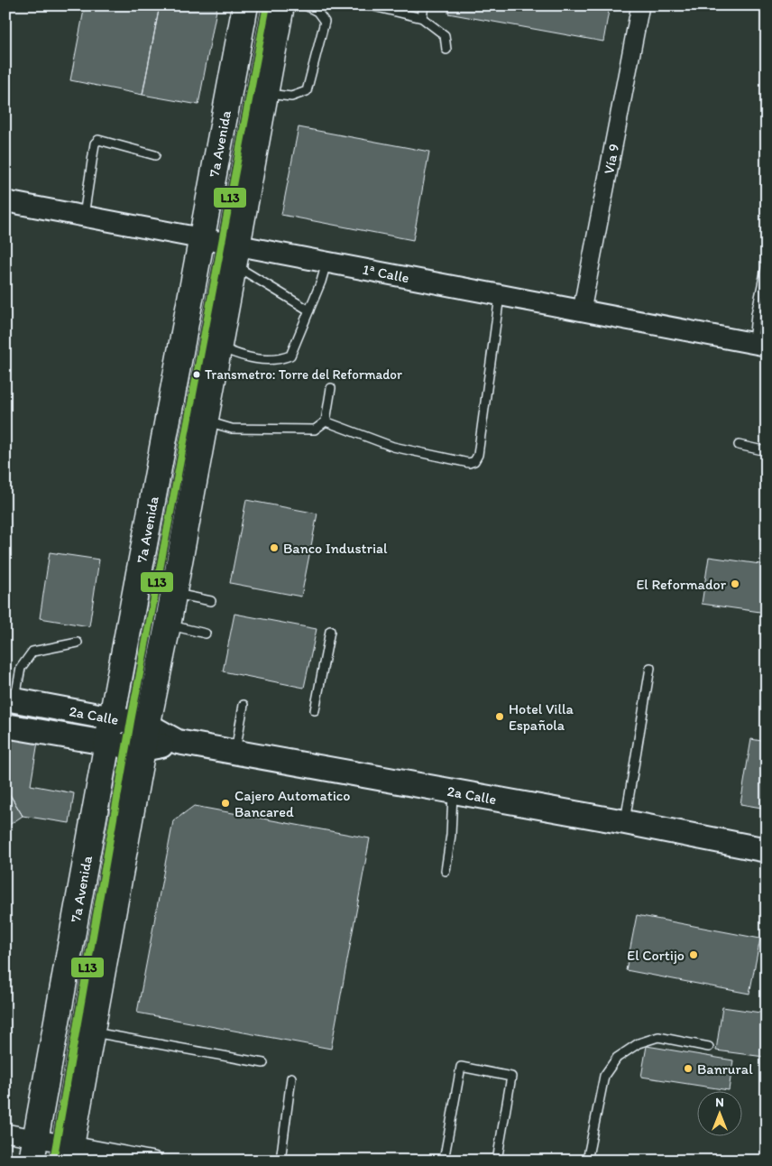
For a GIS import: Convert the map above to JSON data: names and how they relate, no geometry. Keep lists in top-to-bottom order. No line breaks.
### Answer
{"streets":{"main road":["7a Avenida","2a Calle"],"street":["Vía 9","1ª Calle"]},"crossings":[["7a Avenida","1ª Calle"],["7a Avenida","2a Calle"],["Vía 9","1ª Calle"]],"places":["Transmetro: Torre del Reformador","Banco Industrial","El Reformador","Hotel Villa Española","Cajero Automatico Bancared","El Cortijo","Banrural"],"lines":["transit line L13"],"north":"top"}
